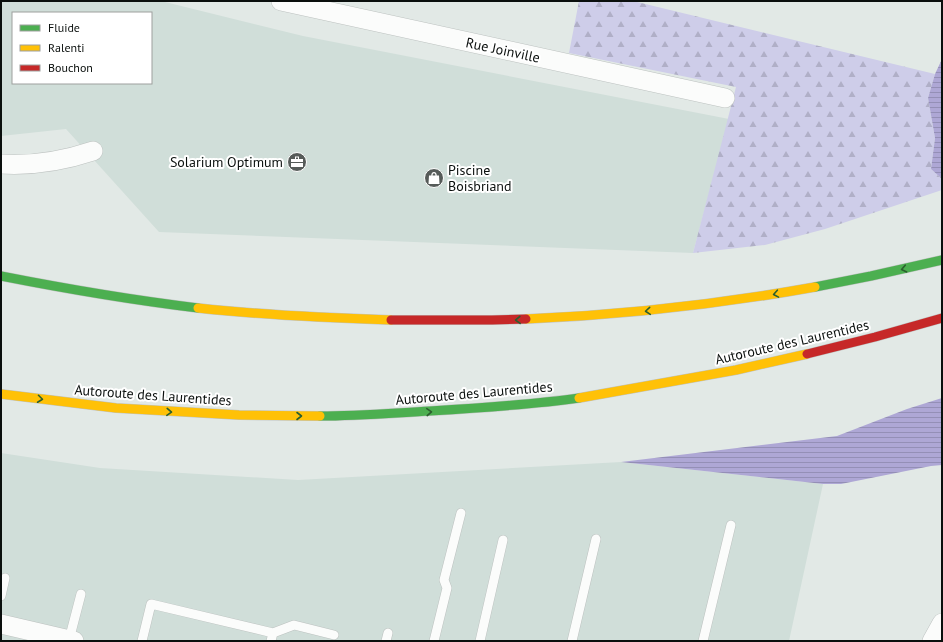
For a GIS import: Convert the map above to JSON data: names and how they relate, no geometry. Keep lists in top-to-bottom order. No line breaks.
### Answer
{"streets":{"highway":["Autoroute des Laurentides"],"street":["Rue Joinville"]},"places":{"office":["Solarium Optimum"],"shop":["Piscine Boisbriand"]},"legend":["Fluide","Ralenti","Bouchon"]}
